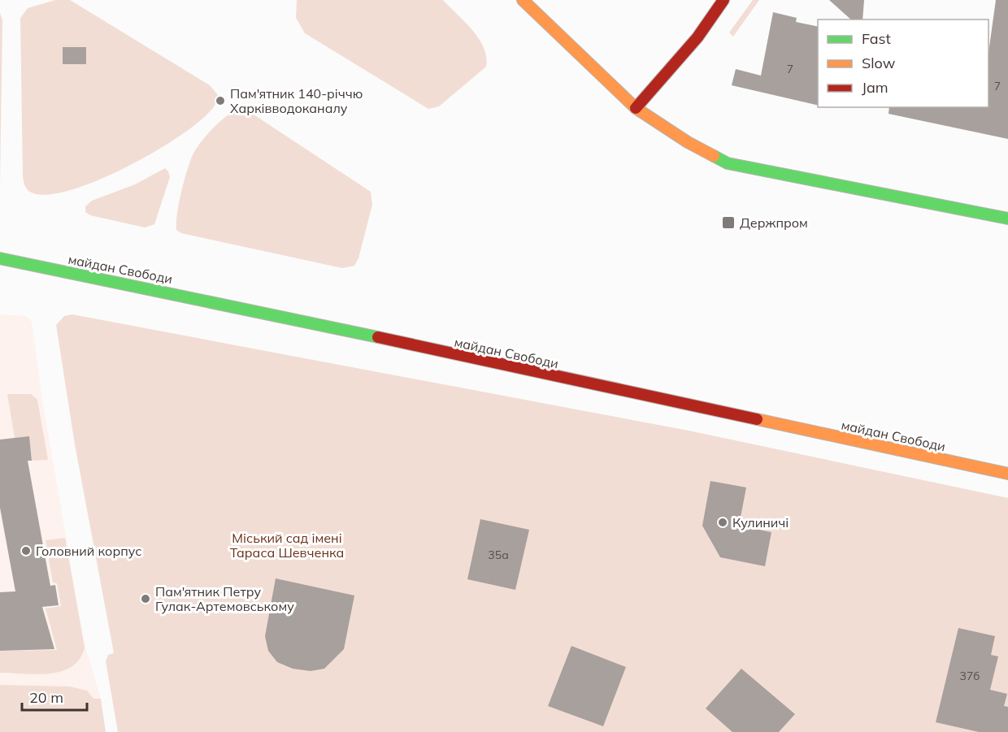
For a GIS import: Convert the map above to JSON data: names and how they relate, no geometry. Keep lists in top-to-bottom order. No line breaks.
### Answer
{"streets":{"main road":["майдан Свободи"]},"parks":["Міський сад імені Тараса Шевченка"],"places":{"other":["Пам'ятник 140-річчю Харківводоканалу","Кулиничі","Головний корпус","Пам'ятник Петру Гулак-Артемовському"],"transit":["Держпром"]},"house_numbers":["7","7","35а","37б"],"legend":["Fast","Slow","Jam"],"scale_bar":"20 m"}
